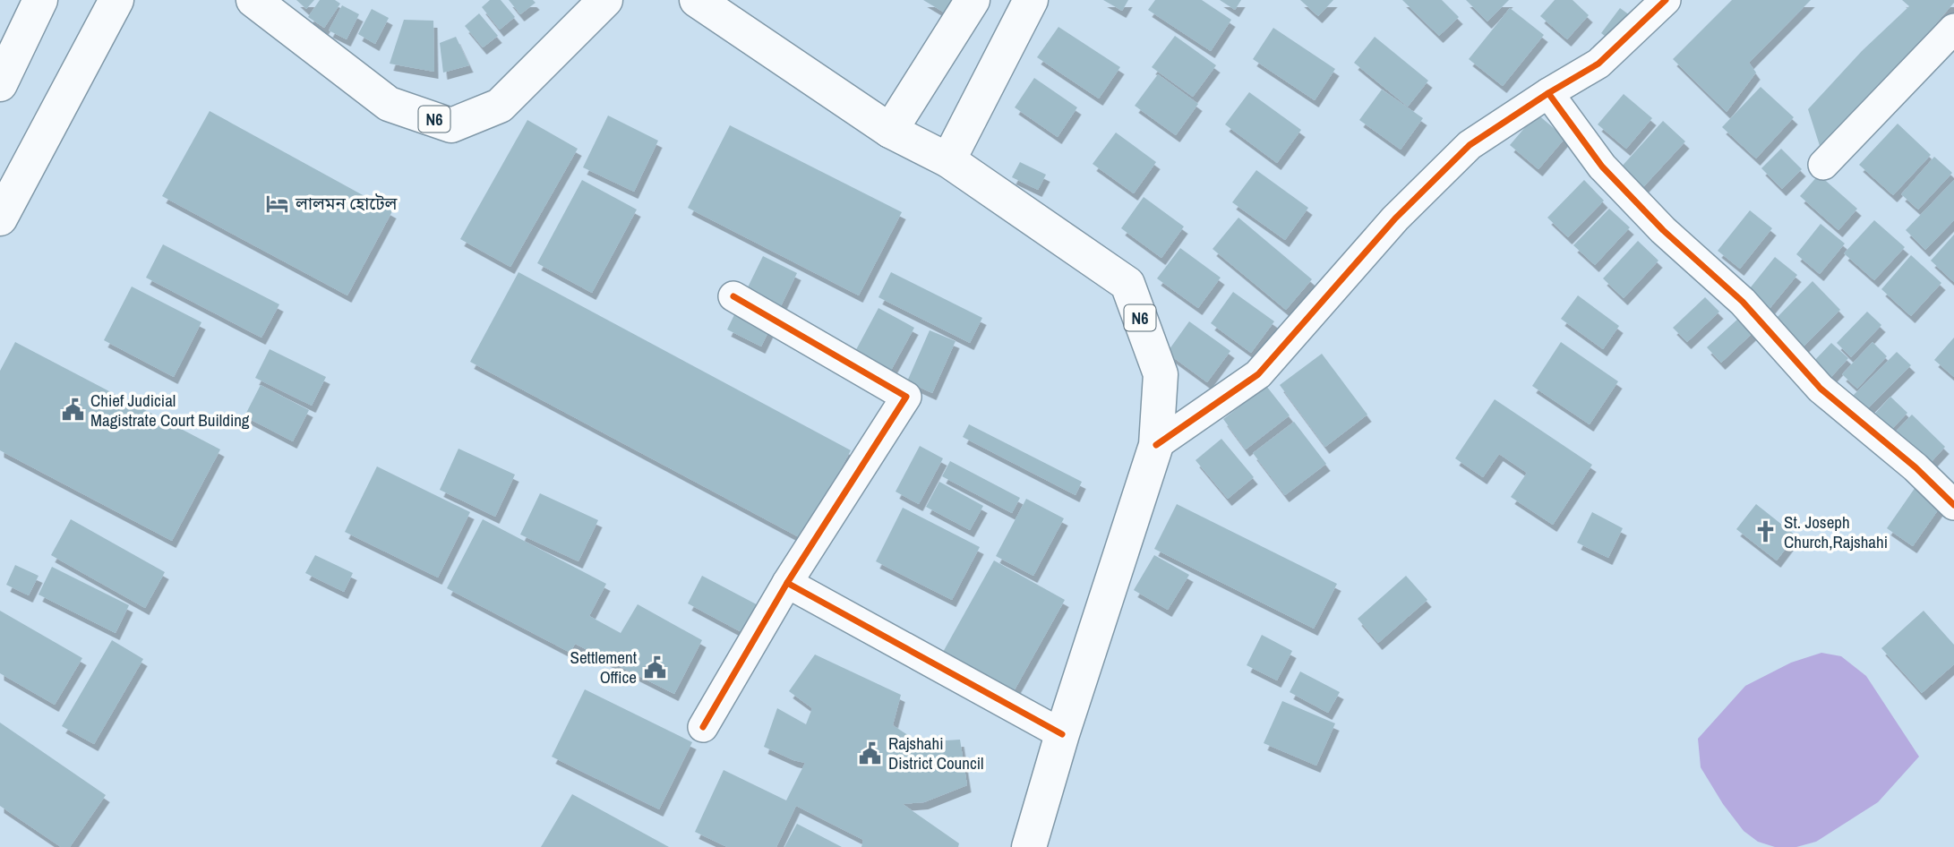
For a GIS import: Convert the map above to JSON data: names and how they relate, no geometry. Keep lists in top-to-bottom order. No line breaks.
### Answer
{"streets":{"main road":["N6"]},"places":{"hotel":["লালমন হোটেল"],"public building":["Chief Judicial Magistrate Court Building","Settlement Office","Rajshahi District Council"],"church":["St. Joseph Church,Rajshahi"]}}
